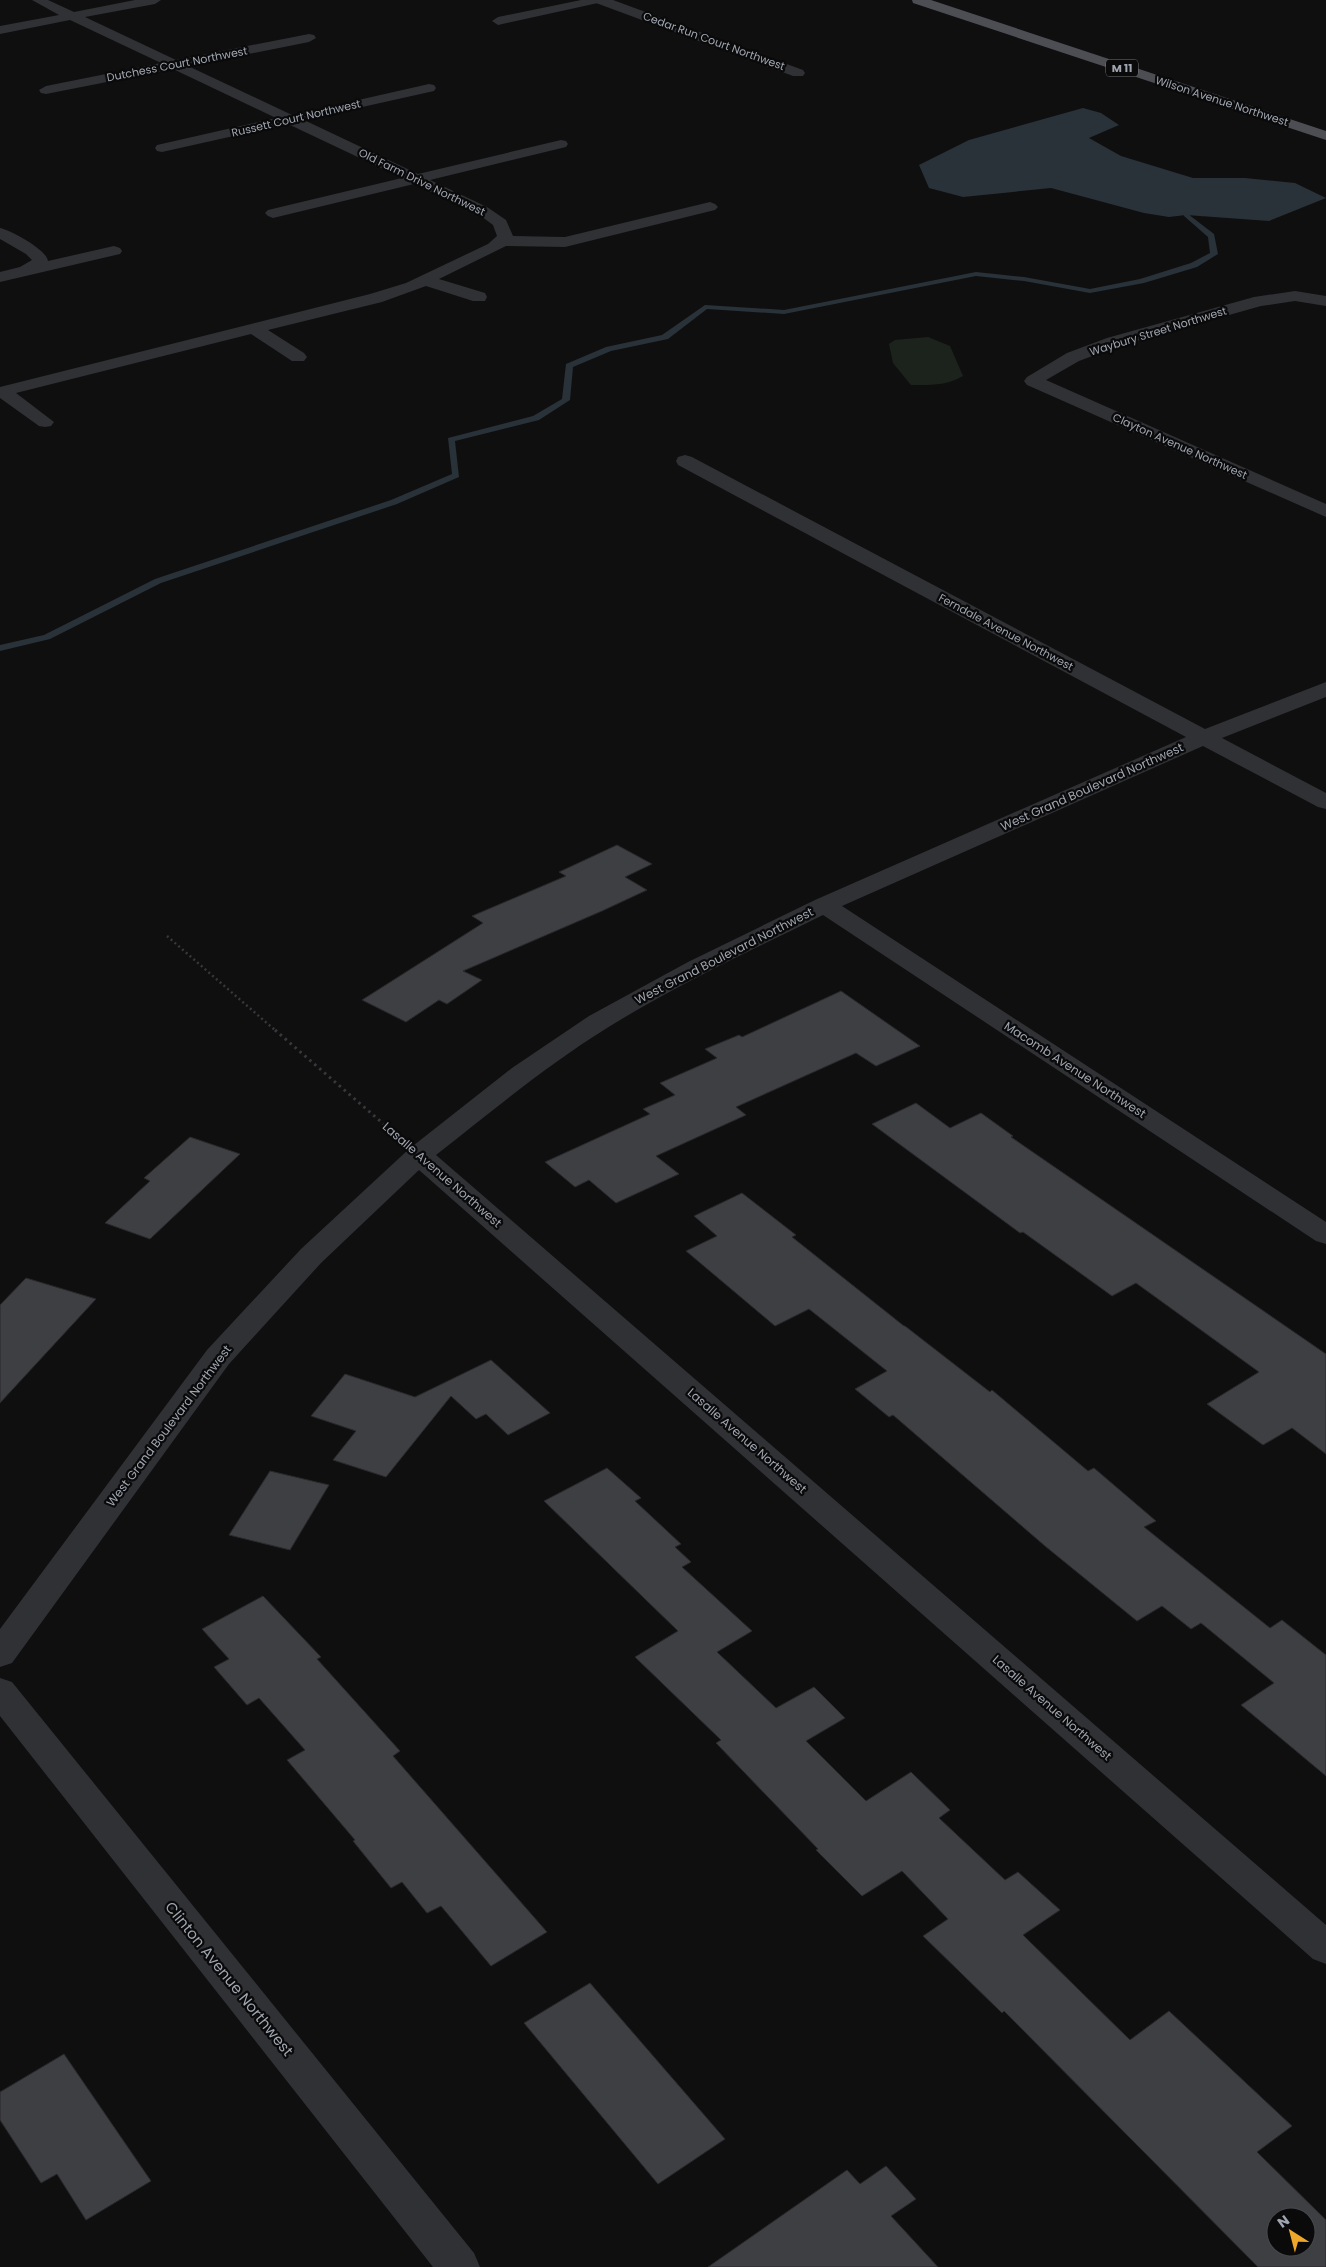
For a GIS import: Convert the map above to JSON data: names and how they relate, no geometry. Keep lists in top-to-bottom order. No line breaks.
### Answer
{"streets":{"main road":["M 11","Wilson Avenue Northwest"],"street":["Cedar Run Court Northwest","Dutchess Court Northwest","Russett Court Northwest","Old Farm Drive Northwest","Waybury Street Northwest","Clayton Avenue Northwest","Ferndale Avenue Northwest","West Grand Boulevard Northwest","Macomb Avenue Northwest","Lasalle Avenue Northwest","Clinton Avenue Northwest"]},"crossings":[["Dutchess Court Northwest","Old Farm Drive Northwest"],["Russett Court Northwest","Old Farm Drive Northwest"],["Waybury Street Northwest","Clayton Avenue Northwest"],["Ferndale Avenue Northwest","West Grand Boulevard Northwest"],["West Grand Boulevard Northwest","Macomb Avenue Northwest"],["West Grand Boulevard Northwest","Lasalle Avenue Northwest"]],"north":"top left"}
